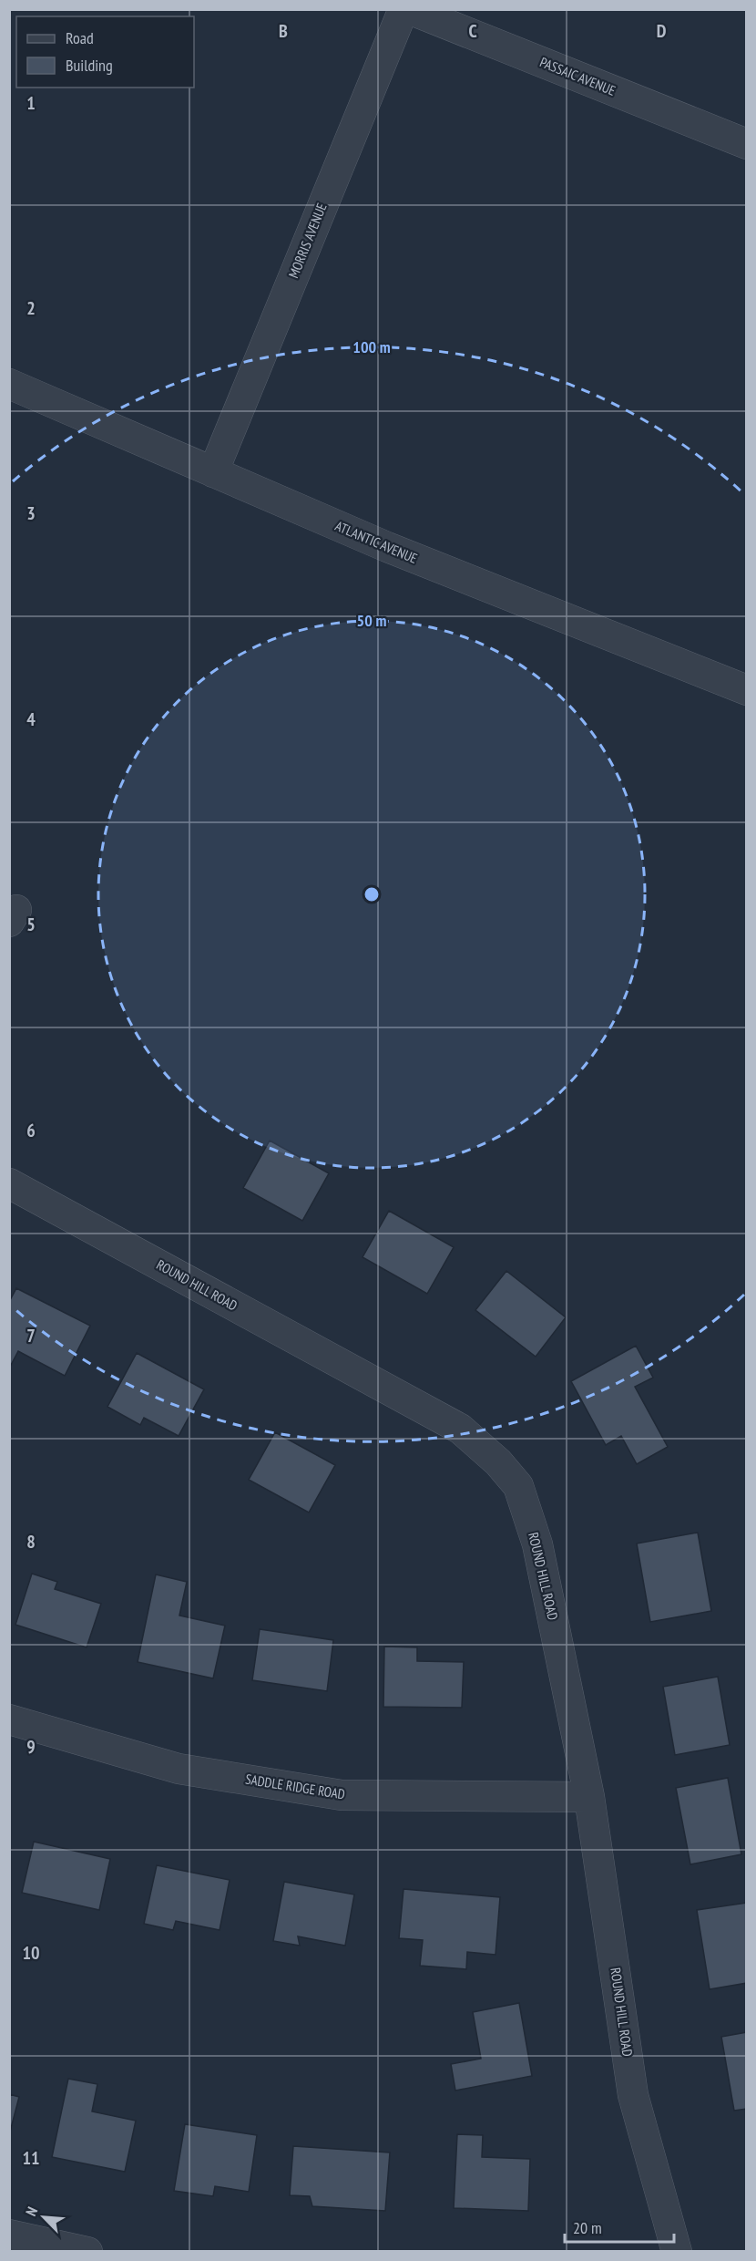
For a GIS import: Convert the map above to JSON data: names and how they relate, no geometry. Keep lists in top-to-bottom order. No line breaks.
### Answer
{"streets":{"street":["PASSAIC AVENUE","MORRIS AVENUE","ATLANTIC AVENUE","ROUND HILL ROAD","SADDLE RIDGE ROAD"]},"crossings":[["MORRIS AVENUE","ATLANTIC AVENUE"],["ROUND HILL ROAD","SADDLE RIDGE ROAD"]],"legend":["Road","Building"],"scale_bar":"20 m","north":"top left","grid":{"columns":["B","C","D"],"rows":["1","2","3","4","5","6","7","8","9","10","11"]},"rings":["100 m","50 m"]}
